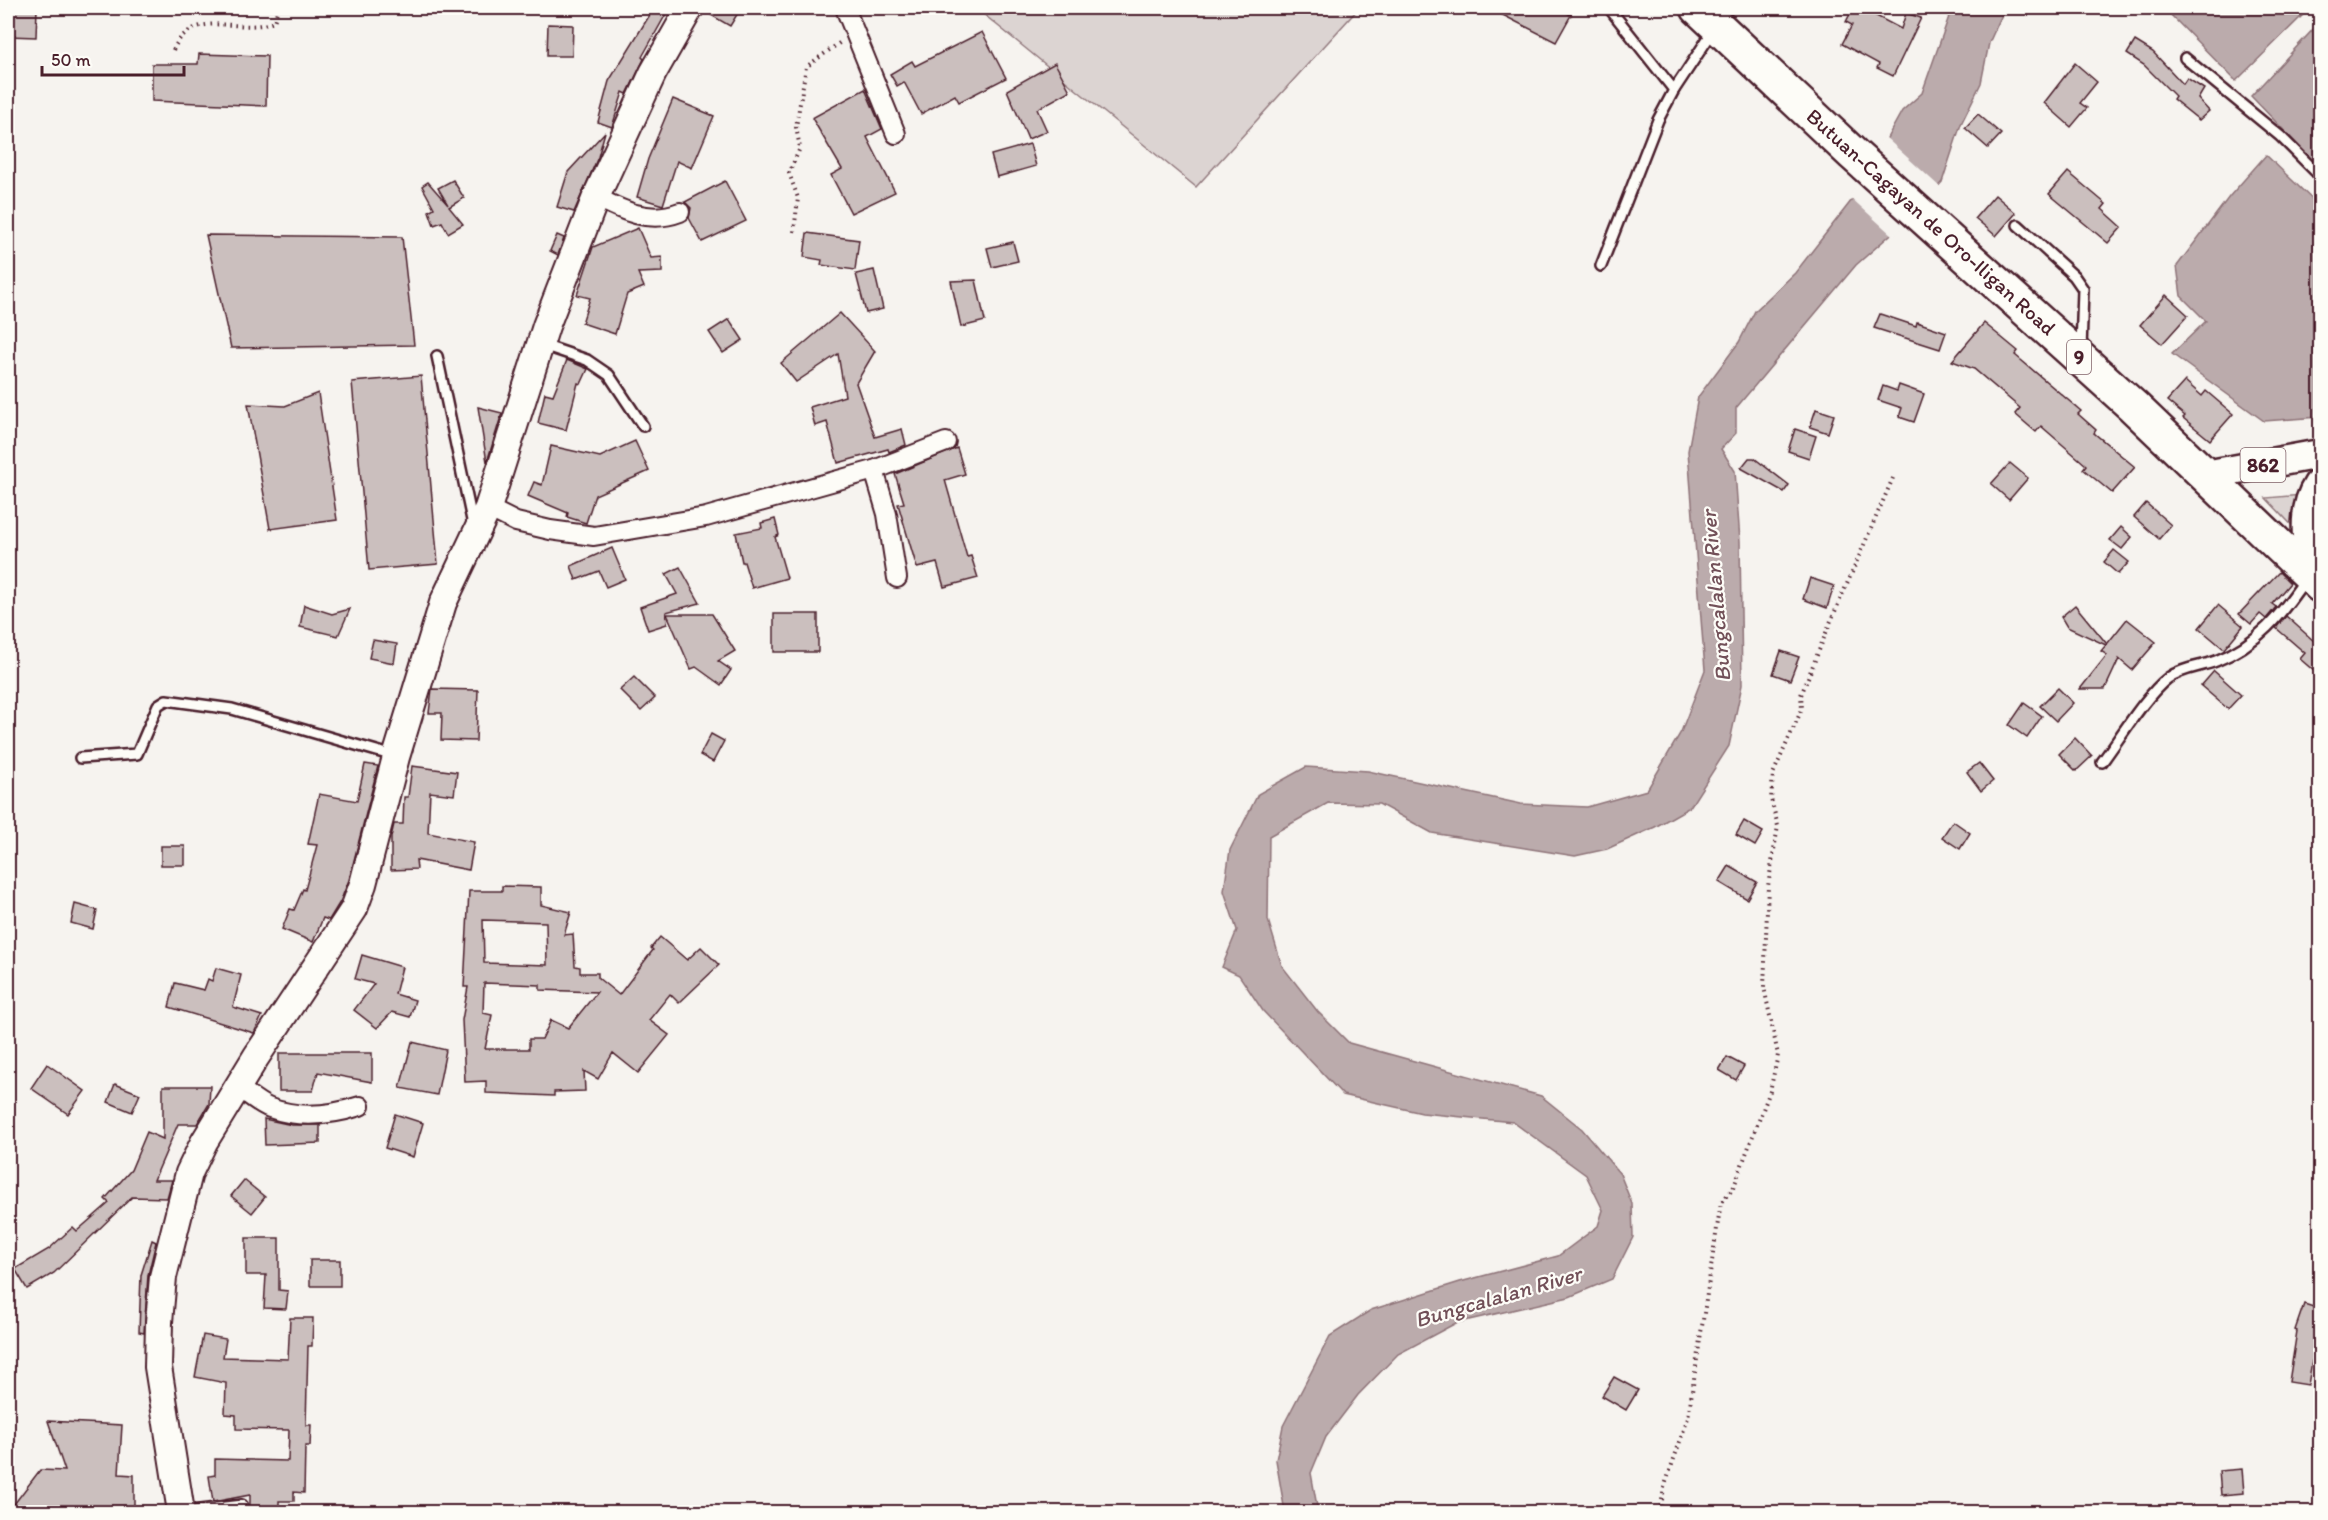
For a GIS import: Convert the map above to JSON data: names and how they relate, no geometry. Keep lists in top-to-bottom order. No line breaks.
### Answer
{"streets":{"highway":["Butuan-Cagayan de Oro-Iligan Road","9"],"main road":["862"]},"crossings":[["Butuan-Cagayan de Oro-Iligan Road","862"]],"water":["Bungcalalan River"],"scale_bar":"50 m"}
